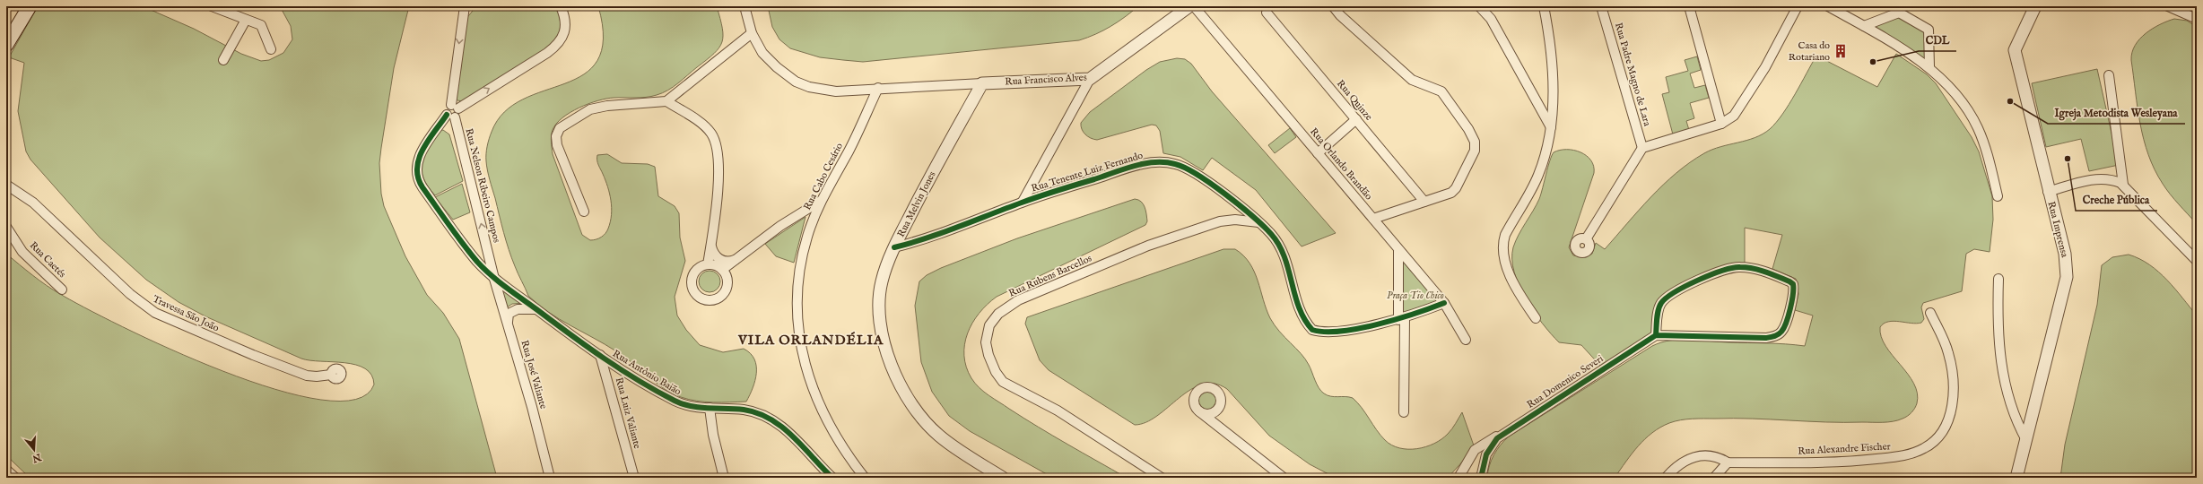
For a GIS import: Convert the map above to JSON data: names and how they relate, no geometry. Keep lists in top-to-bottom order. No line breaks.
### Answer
{"streets":{"street":["Rua Padre Magno de Lara","Rua Francisco Alves","Rua Quinze","Rua Orlando Brandão","Rua Tenente Luiz Fernando","Rua Cabo Cesário","Rua Nelson Ribeiro Campos","Rua Melvin Jones","Rua Imprensa","Rua Caetés","Rua Rubens Barcellos","Travessa São João","Rua Antônio Baião","Rua José Valiante","Rua Domenico Severi","Rua Luiz Valiante","Rua Alexandre Fischer"]},"crossings":[["Rua Francisco Alves","Rua Cabo Cesário"],["Rua Francisco Alves","Rua Melvin Jones"],["Rua Tenente Luiz Fernando","Rua Melvin Jones"],["Rua Tenente Luiz Fernando","Rua Rubens Barcellos"],["Rua Nelson Ribeiro Campos","Rua Antônio Baião"],["Rua Nelson Ribeiro Campos","Rua José Valiante"],["Rua Antônio Baião","Rua José Valiante"],["Rua Antônio Baião","Rua Luiz Valiante"]],"districts":["VILA ORLANDÉLIA"],"parks":["Praça Tio Chico"],"places":{"building":["Casa do Rotariano"],"other":["CDL","Igreja Metodista Wesleyana","Creche Pública"]},"north":"bottom"}
